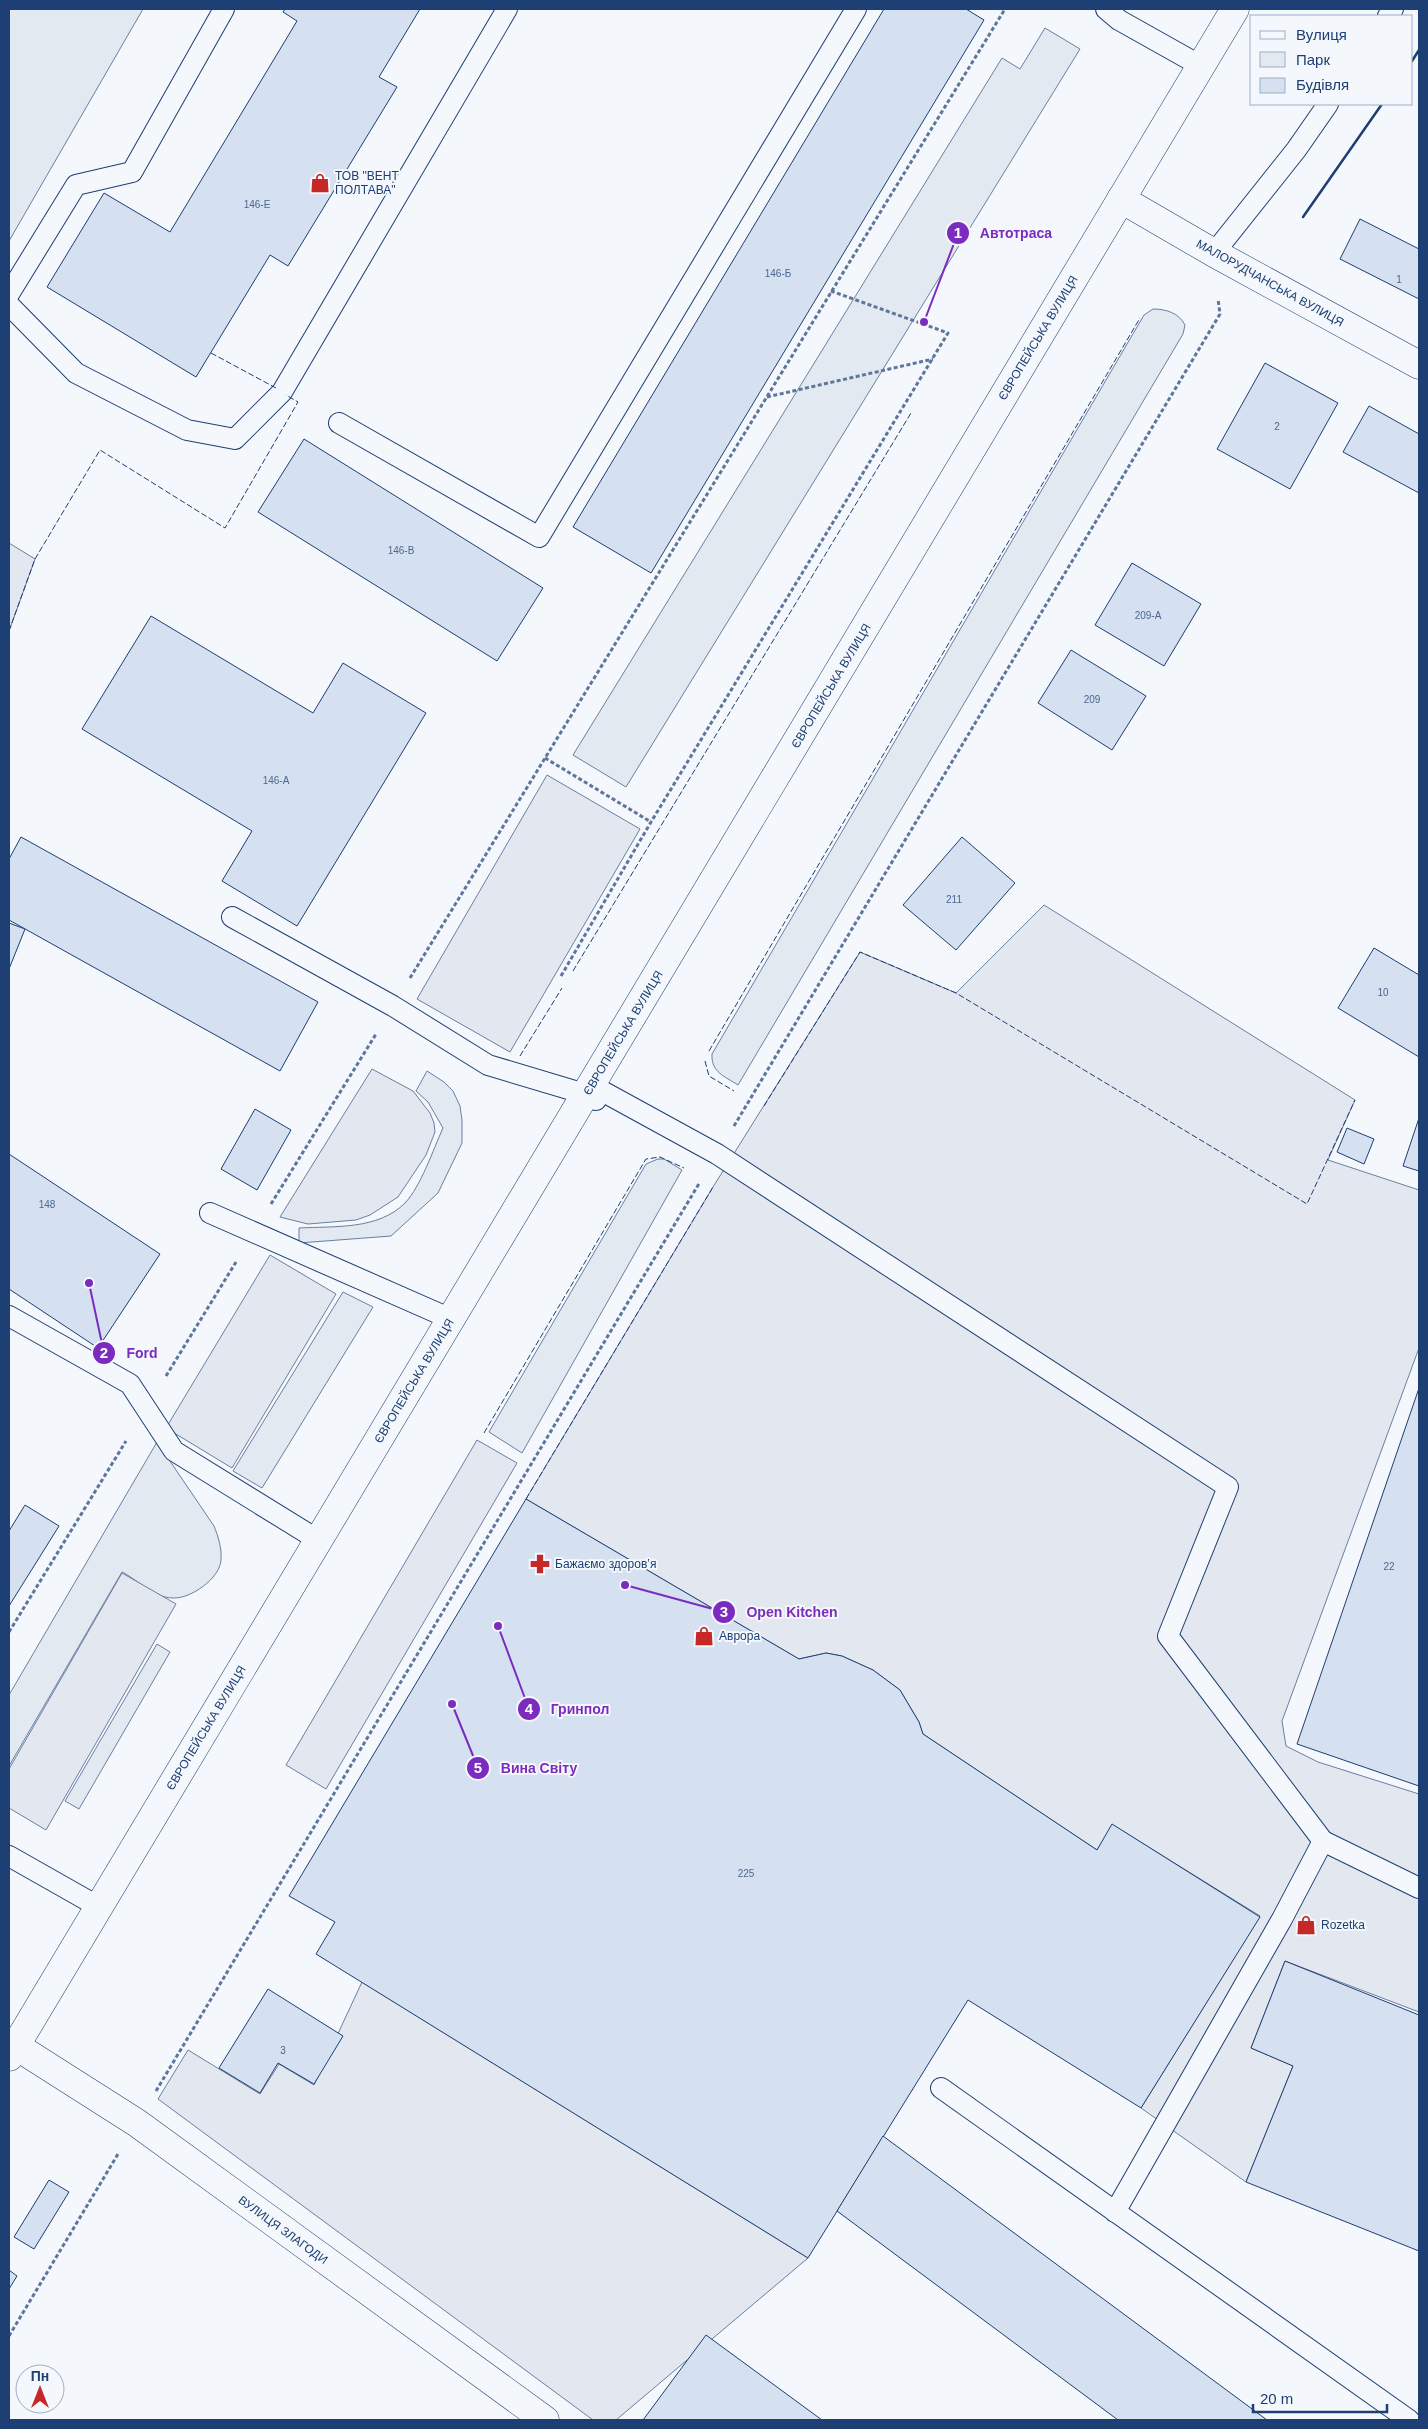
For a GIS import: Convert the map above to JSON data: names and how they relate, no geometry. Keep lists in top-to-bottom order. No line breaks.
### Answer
{"streets":{"main road":["МАЛОРУДЧАНСЬКА ВУЛИЦЯ","ЄВРОПЕЙСЬКА ВУЛИЦЯ","ВУЛИЦЯ ЗЛАГОДИ"]},"crossings":[["МАЛОРУДЧАНСЬКА ВУЛИЦЯ","ЄВРОПЕЙСЬКА ВУЛИЦЯ"],["ЄВРОПЕЙСЬКА ВУЛИЦЯ","ВУЛИЦЯ ЗЛАГОДИ"]],"places":{"shop":["ТОВ \"ВЕНТ ПОЛТАВА\"","Аврора","Rozetka"],"other":["Автотраса","Ford","Open Kitchen","Гринпол","Вина Світу"],"pharmacy":["Бажаємо здоровʼя"]},"house_numbers":["146-Е","146-Б","1","2","146-В","209-А","209","146-А","211","10","148","22","225","3"],"legend":["Вулиця","Парк","Будівля"],"scale_bar":"20 m","north":"top"}
